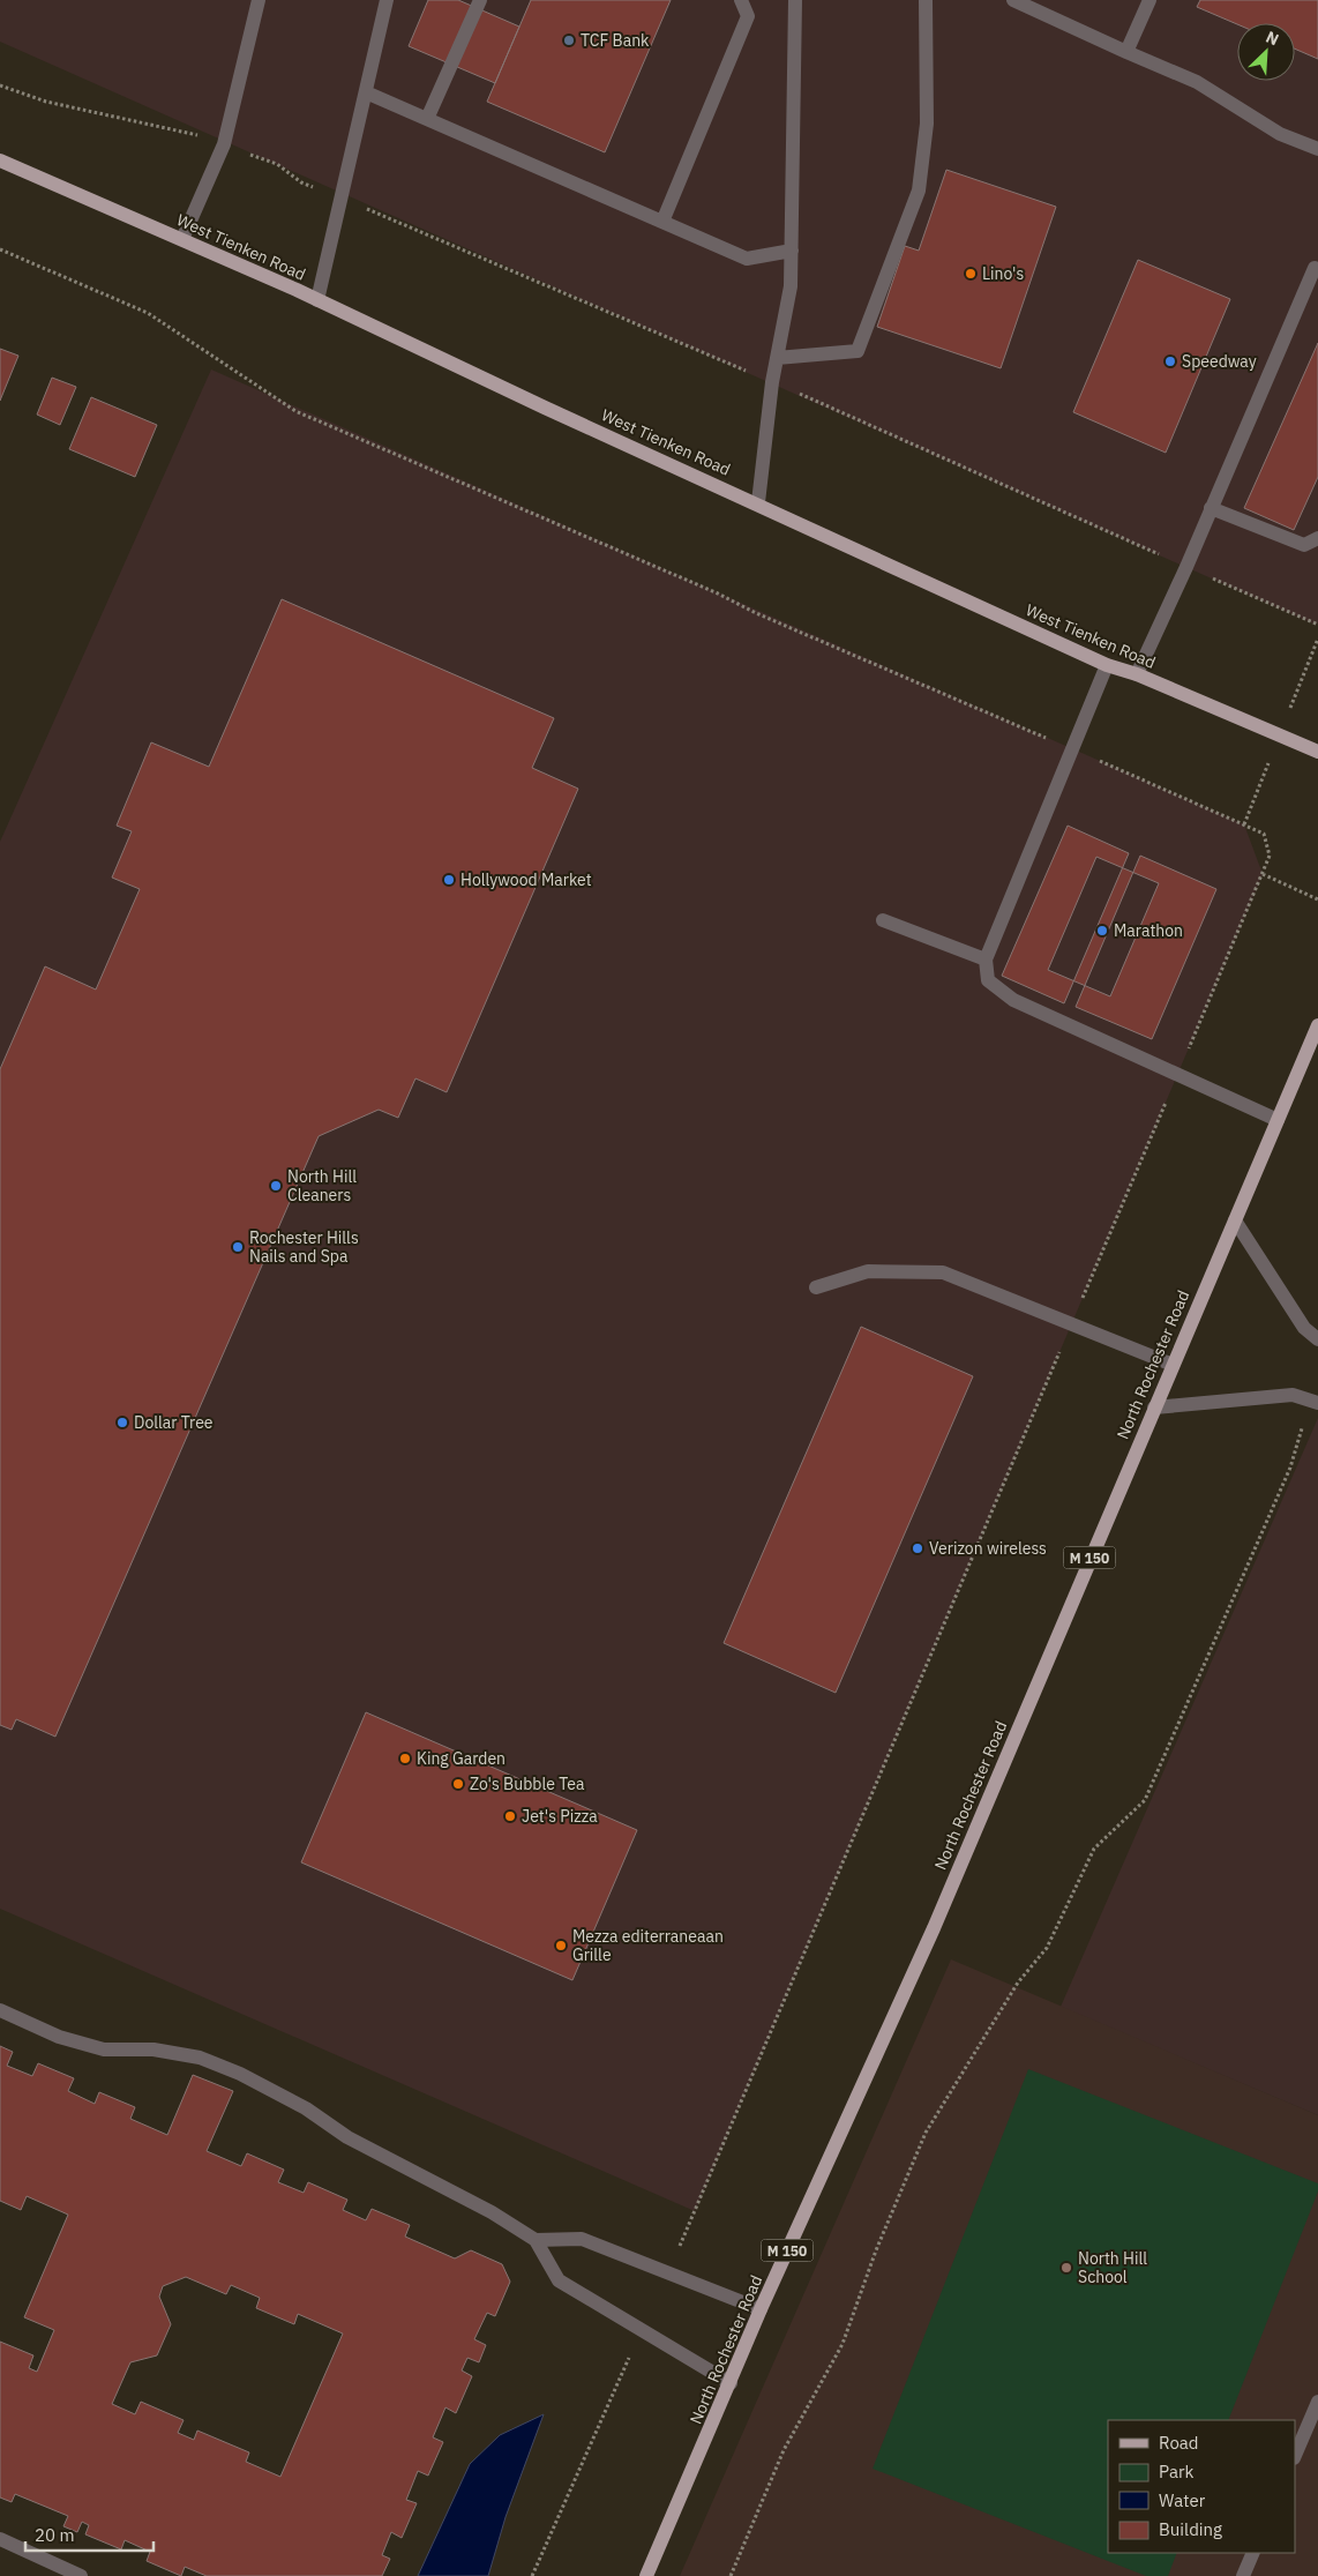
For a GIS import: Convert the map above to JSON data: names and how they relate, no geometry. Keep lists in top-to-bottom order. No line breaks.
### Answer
{"streets":{"main road":["West Tienken Road","North Rochester Road","M 150"]},"places":["TCF Bank","Lino's","Speedway","Hollywood Market","Marathon","North Hill Cleaners","Rochester Hills Nails and Spa","Dollar Tree","Verizon wireless","King Garden","Zo's Bubble Tea","Jet's Pizza","Mezza editerraneaan Grille","North Hill School"],"legend":["Road","Park","Water","Building"],"scale_bar":"20 m","north":"top right"}
